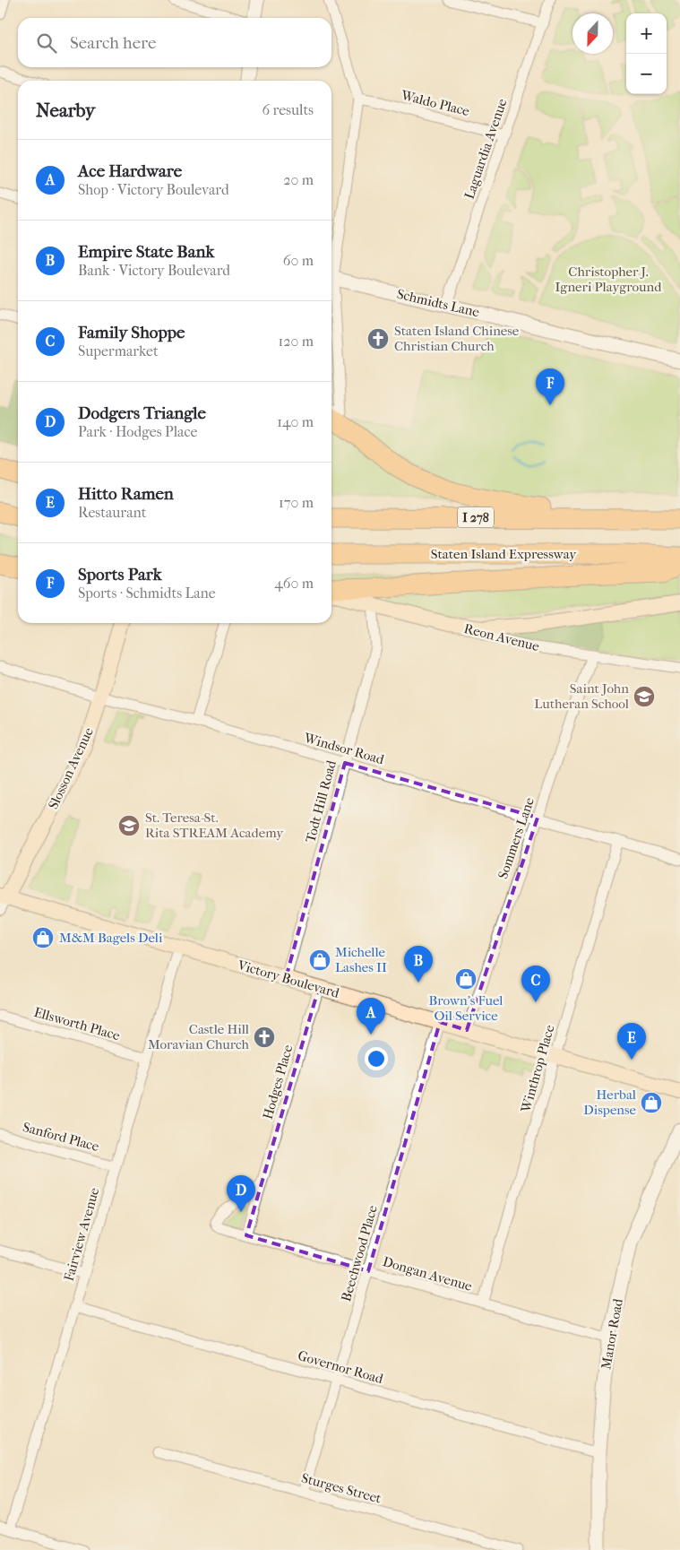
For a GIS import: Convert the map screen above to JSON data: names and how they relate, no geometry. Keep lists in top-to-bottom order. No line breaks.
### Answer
{"streets":{"highway":["I 278","Staten Island Expressway"],"main road":["Reon Avenue","Slosson Avenue","Victory Boulevard"],"street":["Waldo Place","Laguardia Avenue","Schmidts Lane","Windsor Road","Todt Hill Road","Sommers Lane","Ellsworth Place","Winthrop Place","Hodges Place","Sanford Place","Fairview Avenue","Beechwood Place","Dongan Avenue","Manor Road","Governor Road","Sturges Street"]},"crossings":[["Waldo Place","Laguardia Avenue"],["Laguardia Avenue","Schmidts Lane"],["Reon Avenue","Todt Hill Road"],["Reon Avenue","Sommers Lane"],["Windsor Road","Slosson Avenue"],["Windsor Road","Todt Hill Road"],["Windsor Road","Sommers Lane"],["Windsor Road","Winthrop Place"],["Slosson Avenue","Victory Boulevard"],["Todt Hill Road","Victory Boulevard"],["Sommers Lane","Victory Boulevard"],["Victory Boulevard","Winthrop Place"],["Victory Boulevard","Hodges Place"],["Victory Boulevard","Fairview Avenue"],["Victory Boulevard","Beechwood Place"],["Ellsworth Place","Fairview Avenue"],["Winthrop Place","Dongan Avenue"],["Hodges Place","Dongan Avenue"],["Sanford Place","Fairview Avenue"],["Fairview Avenue","Governor Road"],["Beechwood Place","Dongan Avenue"],["Beechwood Place","Governor Road"],["Beechwood Place","Sturges Street"],["Dongan Avenue","Manor Road"],["Manor Road","Governor Road"]],"parks":["Christopher J. Igneri Playground"],"places":{"church":["Staten Island Chinese Christian Church","Castle Hill Moravian Church"],"school or university":["Saint John Lutheran School","St. Teresa-St. Rita STREAM Academy"],"shop":["M&M Bagels Deli","Michelle Lashes II","Brown's Fuel Oil Service","Herbal Dispense"]},"north":"bottom","page":{"map_buttons":["+","−"],"search":"Search here","heading":["Nearby","6 results"],"list":[{"mark":"A","name":"Ace Hardware","note":"Shop · Victory Boulevard","value":"20 m"},{"mark":"B","name":"Empire State Bank","note":"Bank · Victory Boulevard","value":"60 m"},{"mark":"C","name":"Family Shoppe","note":"Supermarket","value":"120 m"},{"mark":"D","name":"Dodgers Triangle","note":"Park · Hodges Place","value":"140 m"},{"mark":"E","name":"Hitto Ramen","note":"Restaurant","value":"170 m"},{"mark":"F","name":"Sports Park","note":"Sports · Schmidts Lane","value":"460 m"}],"pins":["F","B","C","A","E","D"]}}
